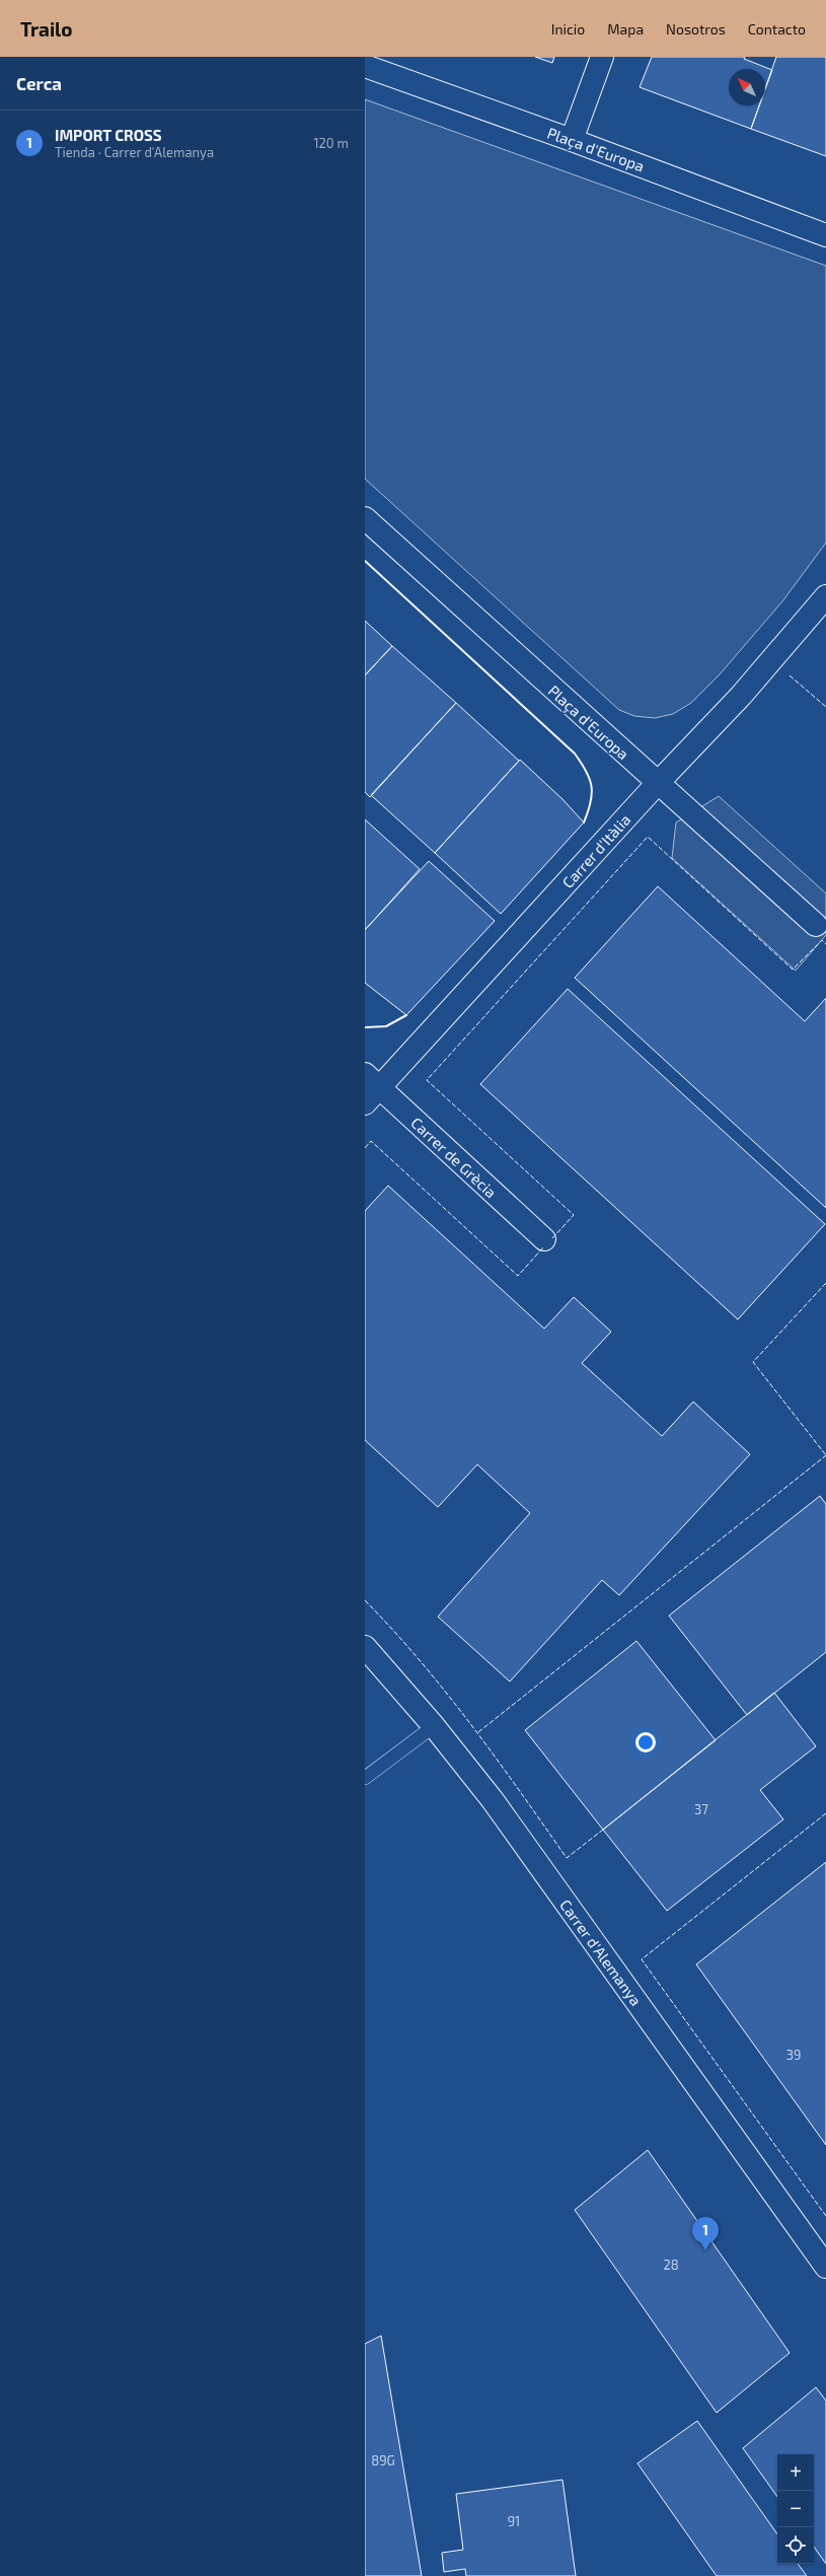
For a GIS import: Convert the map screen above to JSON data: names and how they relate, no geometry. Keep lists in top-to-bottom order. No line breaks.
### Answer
{"streets":{"street":["Plaça d'Europa","Carrer d'Itàlia","Carrer de Grècia","Carrer d'Alemanya"]},"crossings":[["Plaça d'Europa","Carrer d'Itàlia"],["Carrer d'Itàlia","Carrer de Grècia"]],"house_numbers":["37","39","28","89G","91"],"north":"top left","page":{"header":"Trailo","nav":["Inicio","Mapa","Nosotros","Contacto"],"heading":"Cerca","list":[{"mark":"1","name":"IMPORT CROSS","note":"Tienda · Carrer d'Alemanya","value":"120 m"}],"pins":"1","map_buttons":["+","−"]}}
